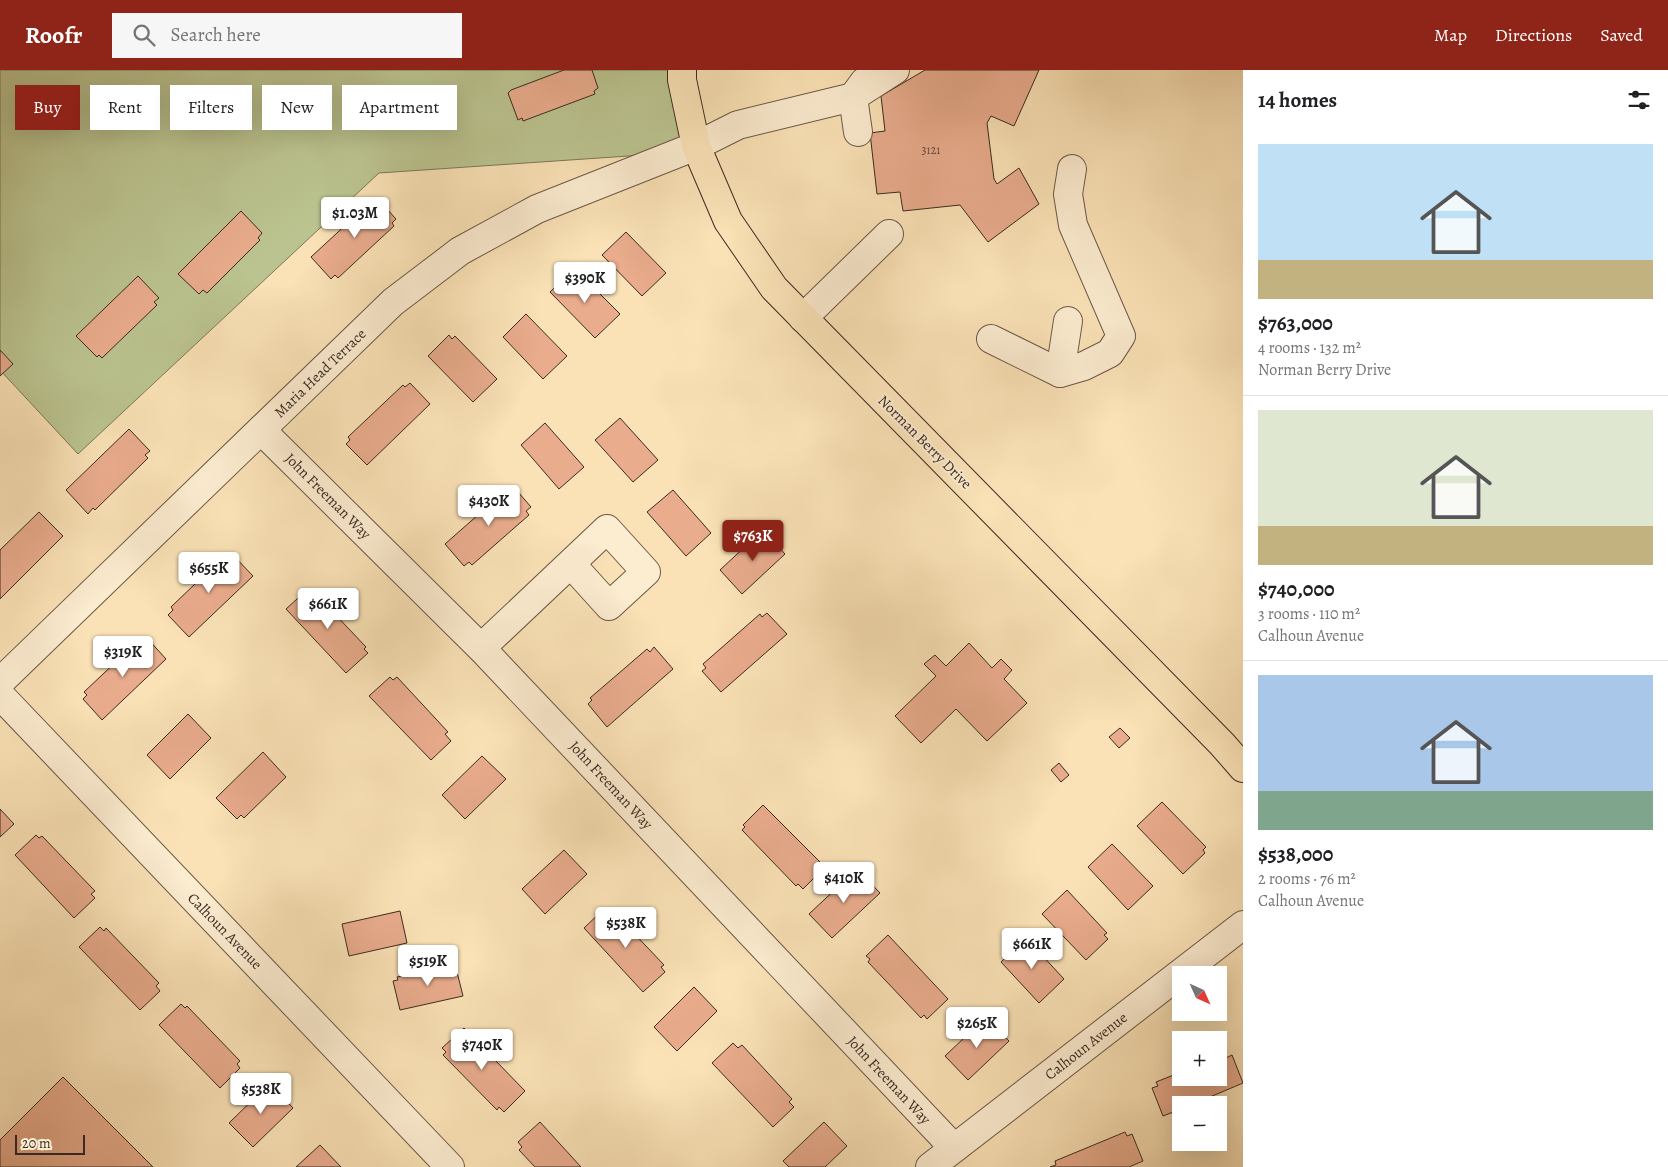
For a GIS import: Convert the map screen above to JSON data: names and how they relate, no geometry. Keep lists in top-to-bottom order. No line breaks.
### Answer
{"streets":{"main road":["Norman Berry Drive"],"street":["Maria Head Terrace","John Freeman Way","Calhoun Avenue"]},"crossings":[["Maria Head Terrace","Norman Berry Drive"],["Maria Head Terrace","John Freeman Way"],["John Freeman Way","Calhoun Avenue"]],"house_numbers":["3121"],"scale_bar":"20 m","north":"bottom right","page":{"header":"Roofr","search":"Search here","nav":["Map","Directions","Saved"],"heading":"14 homes","chip":["Buy","Rent","Filters","New","Apartment"],"list":[{"name":"$763,000","note":"4 rooms · 132 m² · Norman Berry Drive"},{"name":"$740,000","note":"3 rooms · 110 m² · Calhoun Avenue"},{"name":"$538,000","note":"2 rooms · 76 m² · Calhoun Avenue"}],"price":["$1.03M","$390K","$430K","$763K","$655K","$661K","$319K","$410K","$538K","$661K","$519K","$265K","$740K","$538K"],"map_buttons":["+","−"],"scale":"20 m"}}
